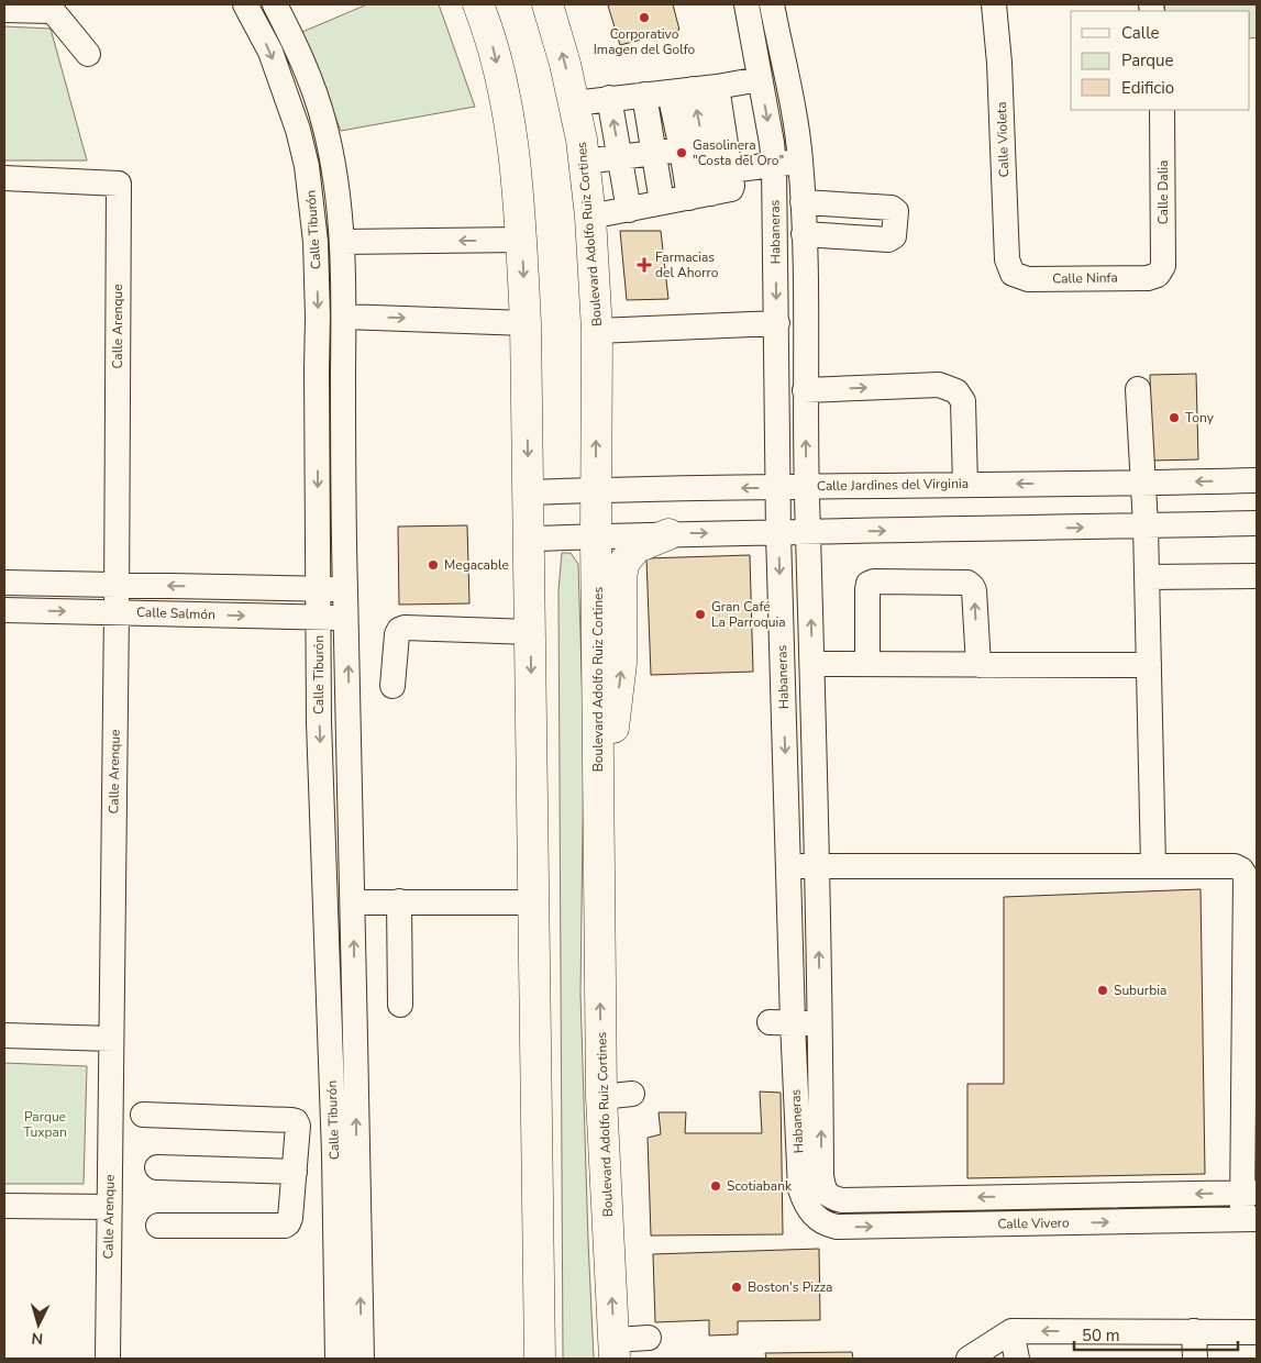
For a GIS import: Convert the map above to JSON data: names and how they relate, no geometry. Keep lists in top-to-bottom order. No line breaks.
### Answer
{"streets":{"main road":["Boulevard Adolfo Ruiz Cortines"],"street":["Calle Violeta","Calle Dalia","Calle Tiburón","Habaneras","Calle Ninfa","Calle Arenque","Calle Jardines del Virginia","Calle Salmón","Calle Vivero"]},"crossings":[["Calle Violeta","Calle Ninfa"],["Calle Dalia","Calle Ninfa"],["Calle Tiburón","Calle Salmón"],["Habaneras","Calle Jardines del Virginia"],["Habaneras","Calle Vivero"],["Boulevard Adolfo Ruiz Cortines","Calle Jardines del Virginia"],["Calle Arenque","Calle Salmón"]],"parks":["Parque Tuxpan"],"places":{"other":["Corporativo Imagen del Golfo","Gasolinera \"Costa del Oro\"","Tony","Megacable","Gran Café La Parroquia","Suburbia","Scotiabank","Boston's Pizza"],"health":["Farmacias del Ahorro"]},"legend":["Calle","Parque","Edificio"],"scale_bar":"50 m","north":"bottom"}
